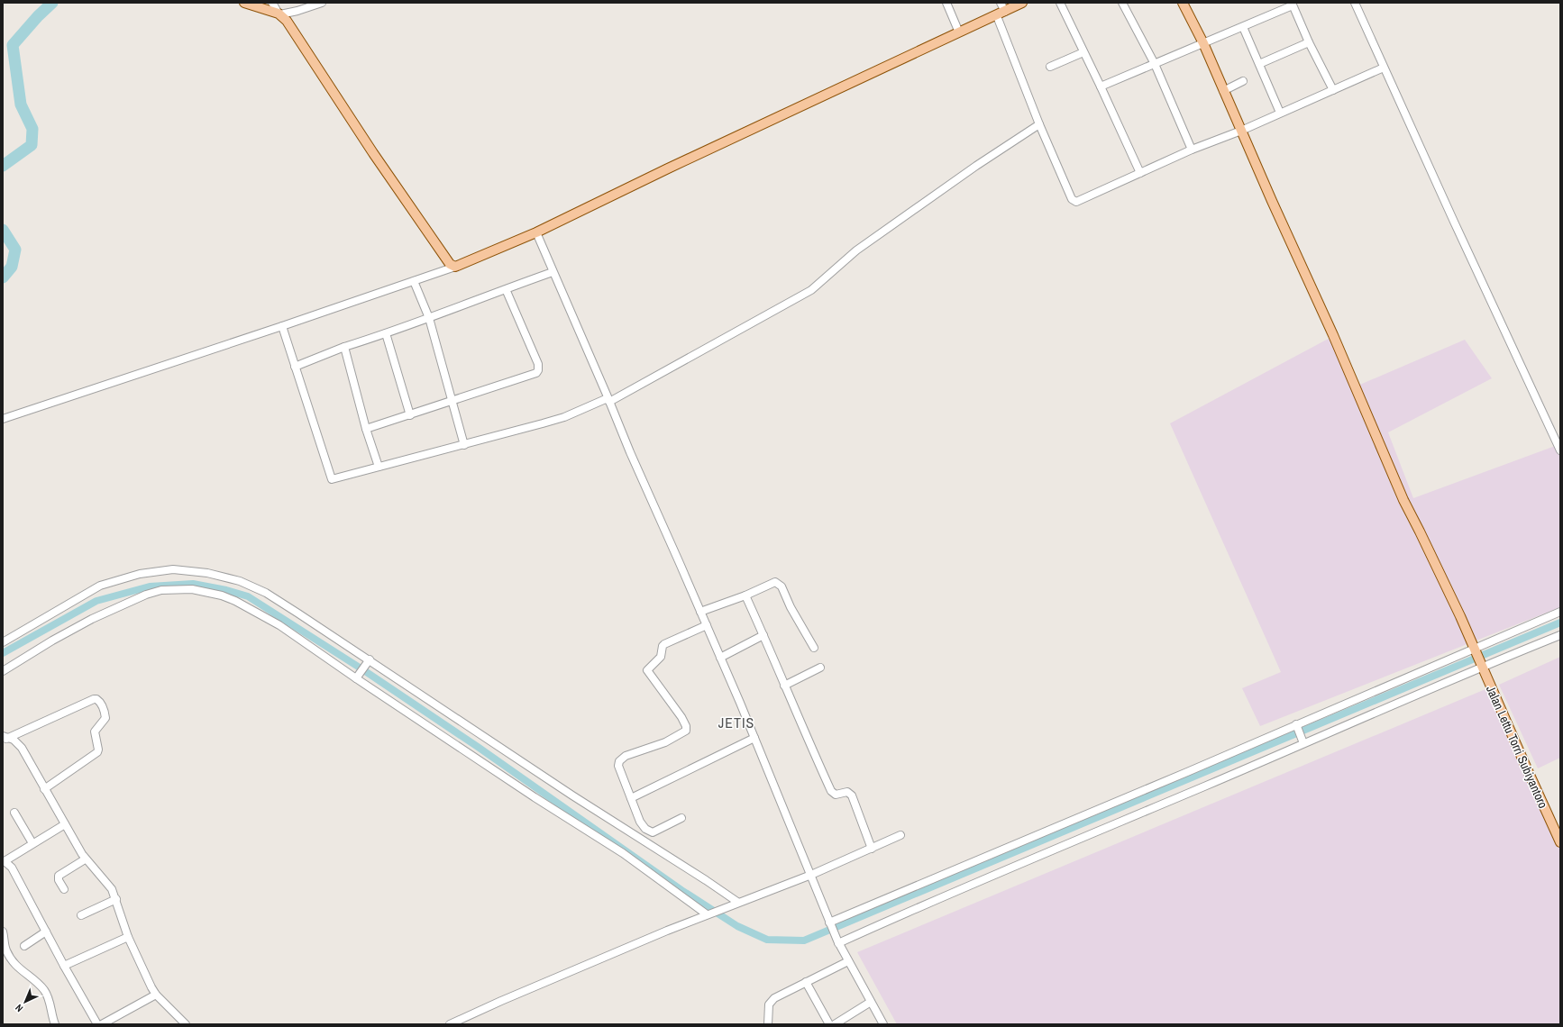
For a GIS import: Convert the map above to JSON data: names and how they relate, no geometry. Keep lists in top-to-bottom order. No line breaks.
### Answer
{"streets":{"main road":["Jalan Lettu Torri Subiyantoro"]},"districts":["JETIS"],"north":"bottom left"}
